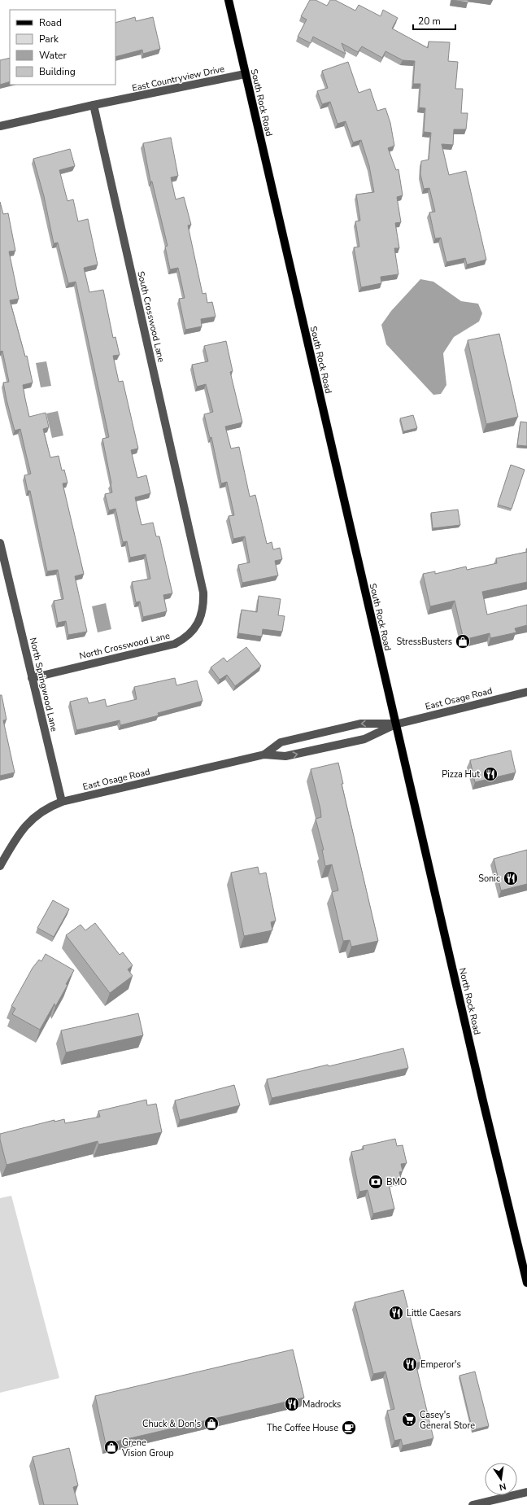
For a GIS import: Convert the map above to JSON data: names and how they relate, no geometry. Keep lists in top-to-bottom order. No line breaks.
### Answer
{"streets":{"main road":["South Rock Road","North Rock Road"],"street":["East Countryview Drive","South Crosswood Lane","North Crosswood Lane","North Springwood Lane","East Osage Road"]},"crossings":[["East Countryview Drive","South Rock Road"],["East Countryview Drive","South Crosswood Lane"],["South Rock Road","East Osage Road"],["South Rock Road","North Rock Road"],["South Crosswood Lane","North Crosswood Lane"],["North Crosswood Lane","North Springwood Lane"],["North Springwood Lane","East Osage Road"],["East Osage Road","North Rock Road"]],"places":{"shop":["StressBusters","Chuck & Don's","Grene Vision Group"],"restaurant":["Pizza Hut","Sonic","Little Caesars","Emperor's","Madrocks"],"bank":["BMO"],"supermarket":["Casey's General Store"],"cafe":["The Coffee House"]},"legend":["Road","Park","Water","Building"],"scale_bar":"20 m","north":"bottom"}
